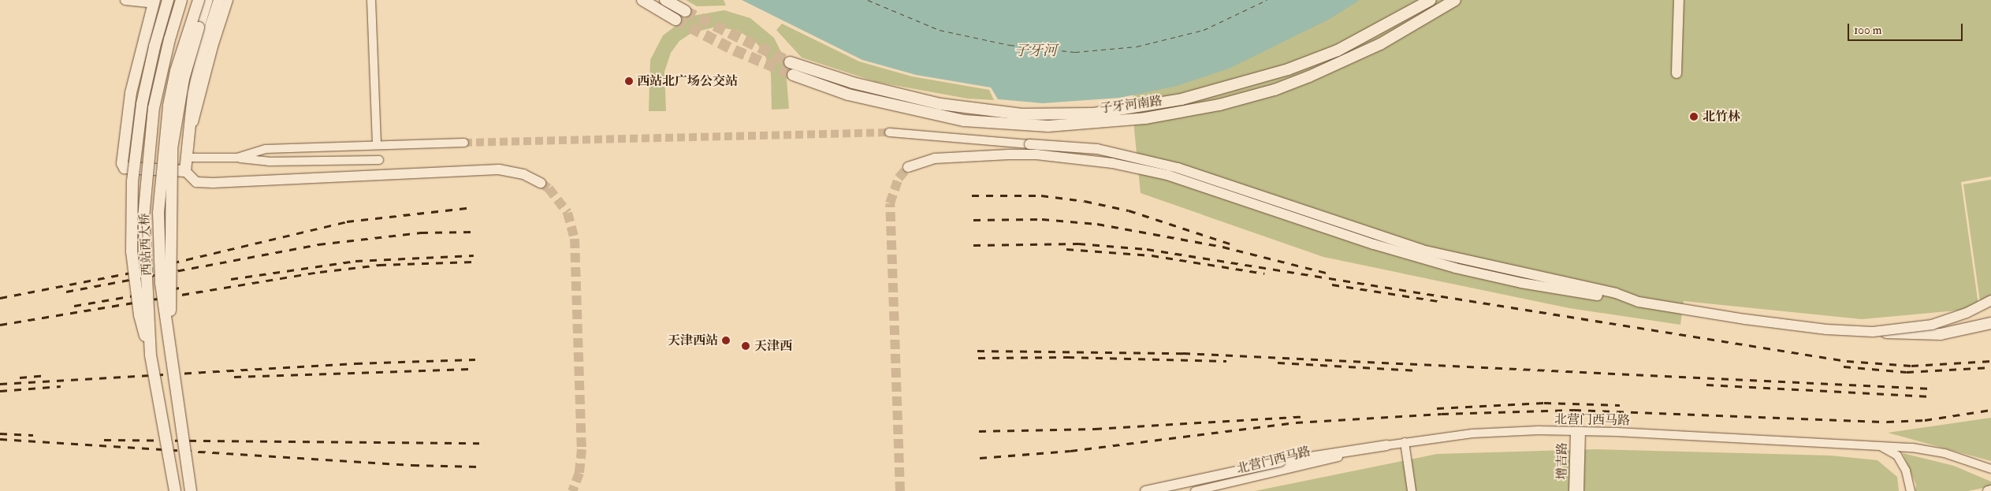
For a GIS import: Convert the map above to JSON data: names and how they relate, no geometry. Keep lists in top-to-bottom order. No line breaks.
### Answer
{"streets":{"main road":["子牙河南路","西站西大桥"],"street":["北营门西马路","增吉路"]},"crossings":[["北营门西马路","增吉路"]],"water":["子牙河"],"places":["西站北广场公交站","北竹林","天津西站","天津西"],"scale_bar":"100 m"}
